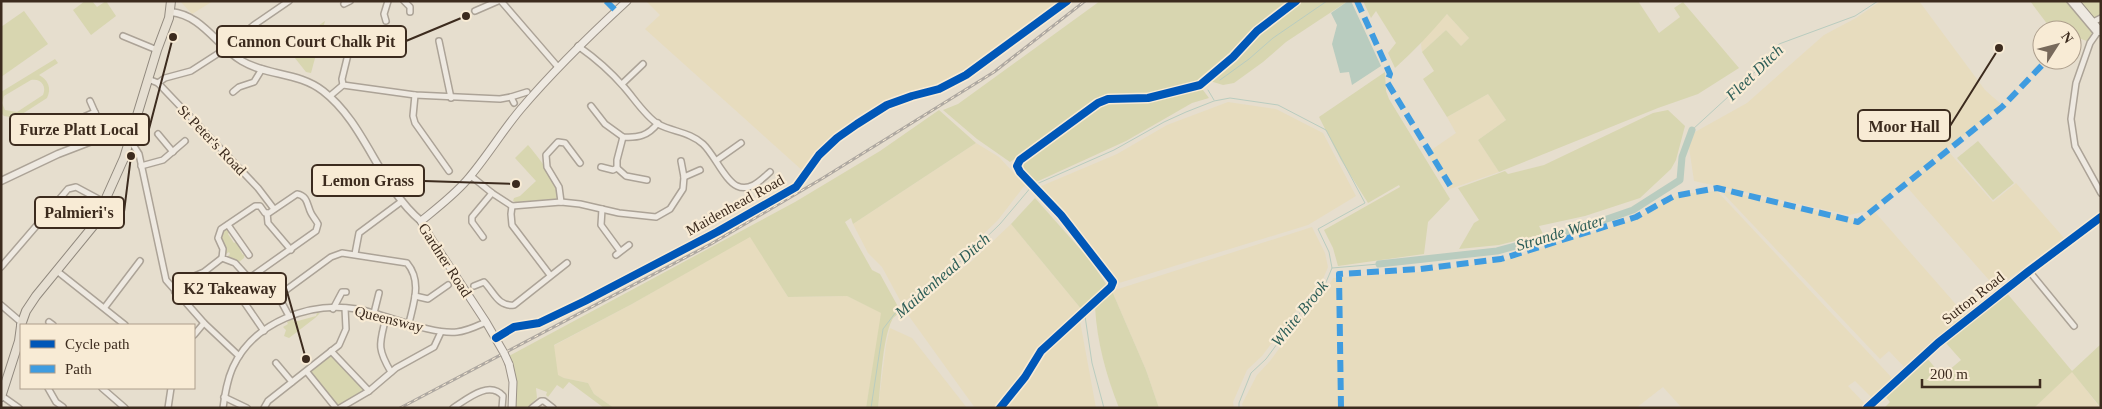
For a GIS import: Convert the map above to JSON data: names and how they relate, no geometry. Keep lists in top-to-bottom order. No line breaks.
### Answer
{"streets":{"main road":["Gardner Road","Sutton Road"],"street":["St Peter's Road","Maidenhead Road","Queensway"]},"crossings":[["Maidenhead Road","Gardner Road"],["Gardner Road","Queensway"]],"water":["Fleet Ditch","Strande Water","Maidenhead Ditch","White Brook"],"places":["Cannon Court Chalk Pit","Furze Platt Local","Moor Hall","Palmieri's","Lemon Grass","K2 Takeaway"],"legend":["Cycle path","Path"],"scale_bar":"200 m","north":"top right"}
